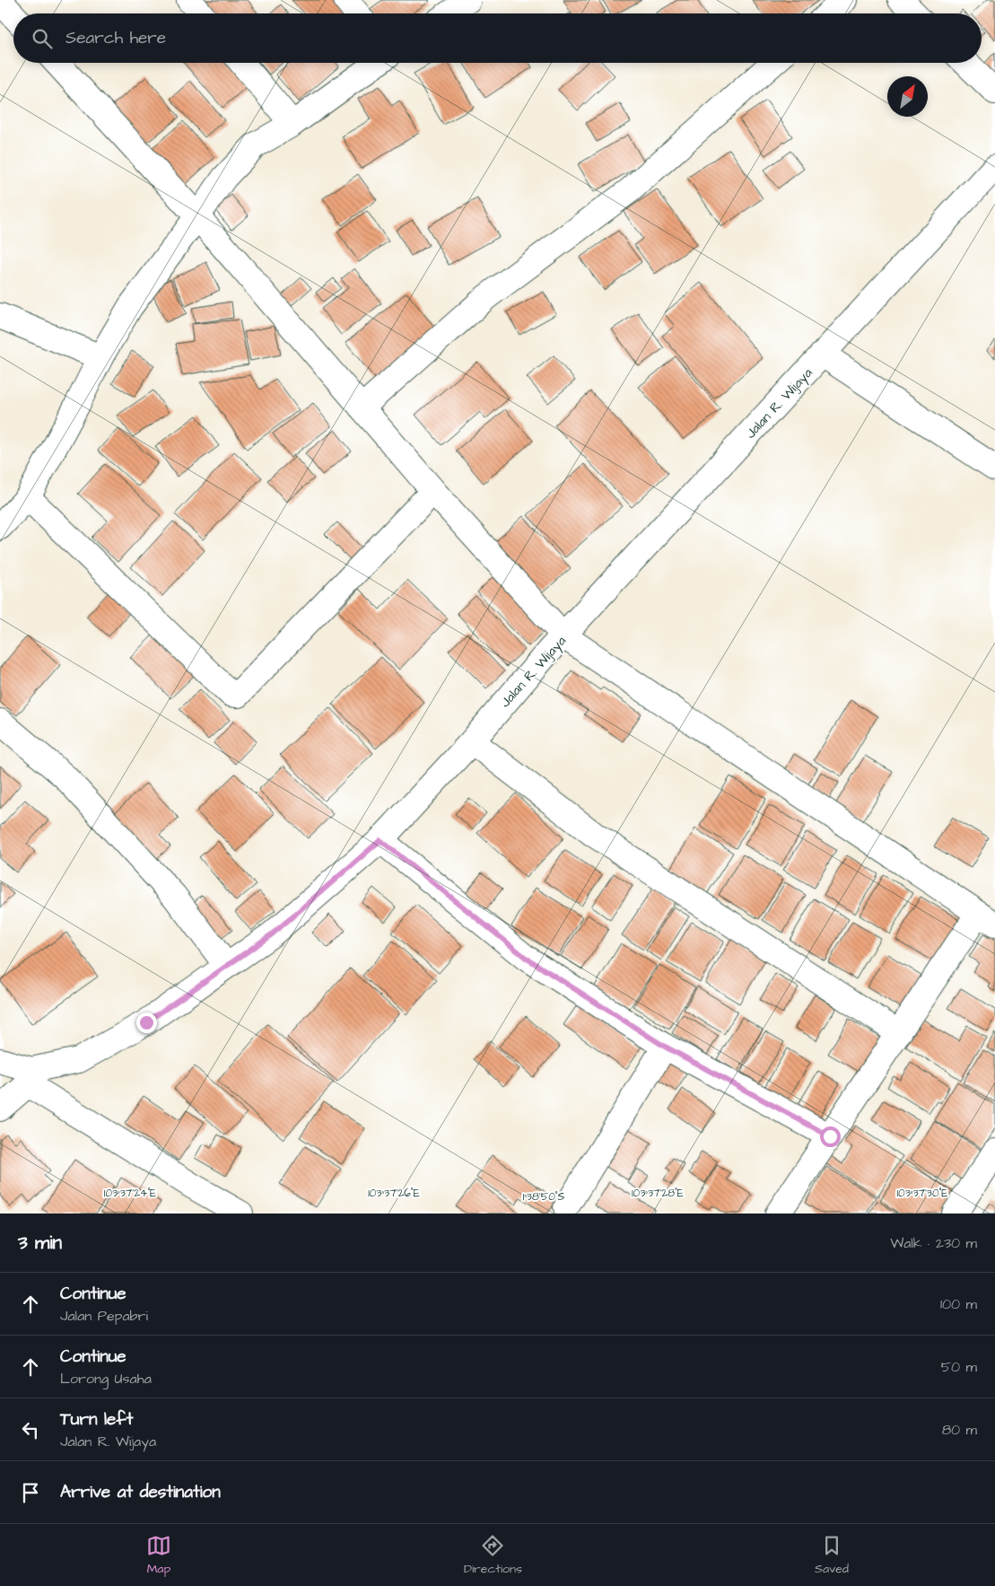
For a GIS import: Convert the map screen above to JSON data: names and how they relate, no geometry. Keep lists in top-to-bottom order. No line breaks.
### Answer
{"streets":{"street":["Jalan R. Wijaya"]},"north":"top right","page":{"search":"Search here","heading":["3 min","Walk · 230 m"],"list":[["Continue","Jalan Pepabri","100 m"],["Continue","Lorong Usaha","50 m"],["Turn left","Jalan R. Wijaya","80 m"],"Arrive at destination"],"nav":["Map","Directions","Saved"]},"coordinates":["103°37'24\"E","103°37'26\"E","103°37'28\"E","103°37'30\"E","1°38'50\"S"]}
